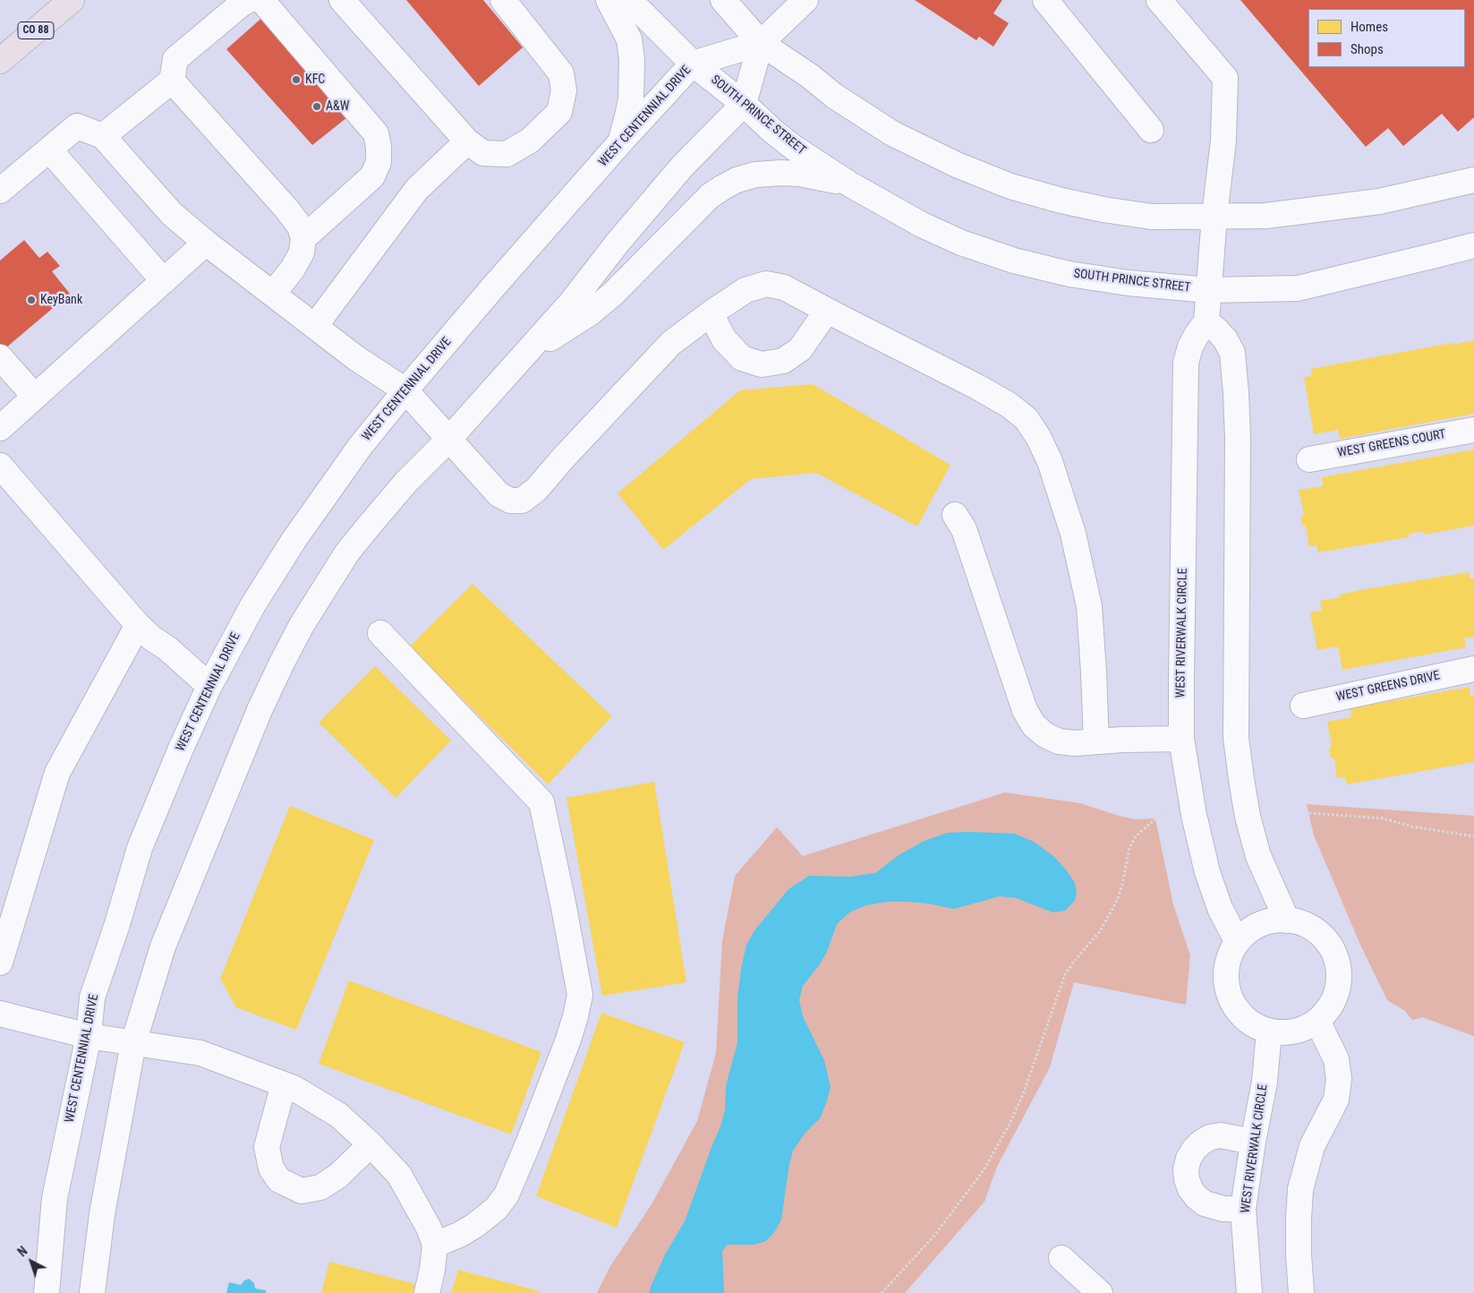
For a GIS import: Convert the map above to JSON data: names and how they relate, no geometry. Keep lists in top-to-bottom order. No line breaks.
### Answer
{"streets":{"main road":["CO 88"],"street":["SOUTH PRINCE STREET","WEST CENTENNIAL DRIVE","WEST GREENS COURT","WEST RIVERWALK CIRCLE","WEST GREENS DRIVE"]},"crossings":[["SOUTH PRINCE STREET","WEST CENTENNIAL DRIVE"]],"places":["KFC","A&W","KeyBank"],"legend":["Homes","Shops"],"north":"top left"}
